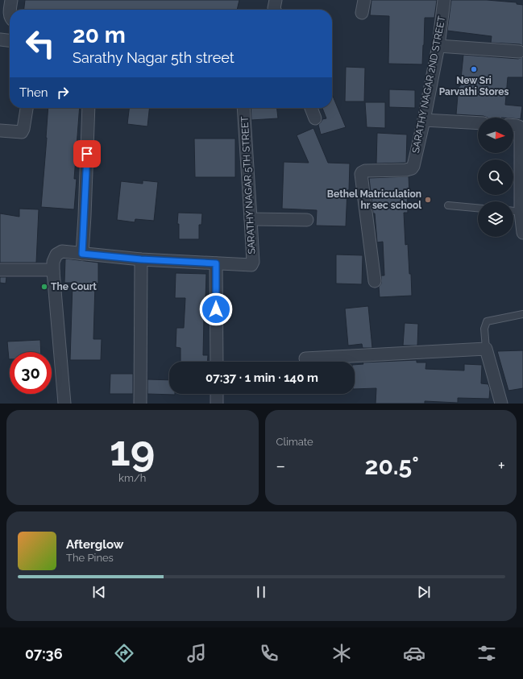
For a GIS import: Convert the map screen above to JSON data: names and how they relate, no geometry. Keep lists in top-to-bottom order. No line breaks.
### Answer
{"streets":{"street":["SARATHY NAGAR 2ND STREET","SARATHY NAGAR 5TH STREET"]},"places":["New Sri Parvathi Stores","Bethel Matriculation hr sec school","The Court"],"north":"right","page":{"turn":["20 m","Sarathy Nagar 5th street"],"then":"Then","limit":"30","trip":"07:37 · 1 min · 140 m","tile":[["19","km/h"],"Climate"],"heat":["−","20.5°","+"],"song":["Afterglow","The Pines"],"tabs":"07:36"}}
